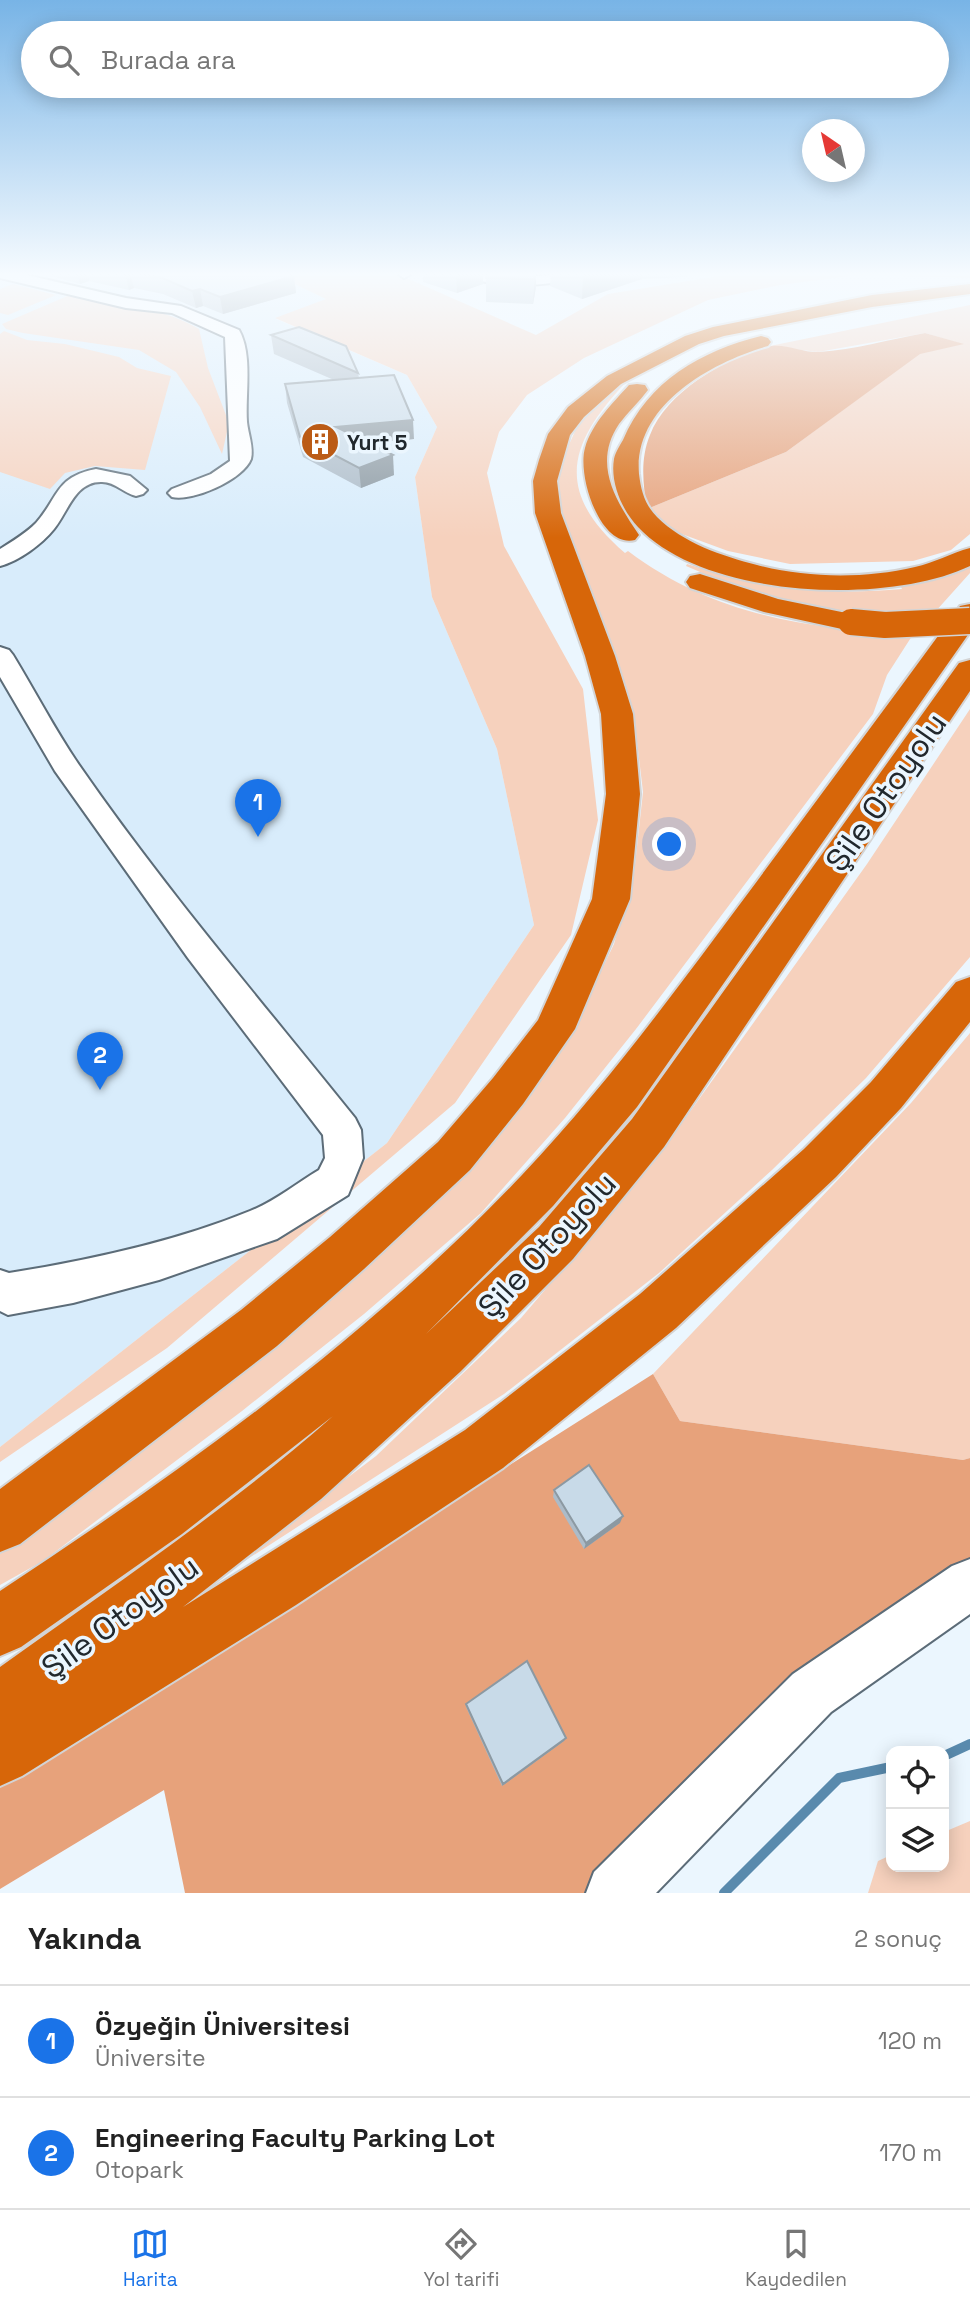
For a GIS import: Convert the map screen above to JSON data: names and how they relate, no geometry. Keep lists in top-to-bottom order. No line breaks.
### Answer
{"streets":{"highway":["Şile Otoyolu"]},"places":{"building":["Yurt 5"]},"north":"top left","page":{"search":"Burada ara","pins":["1","2"],"heading":["Yakında","2 sonuç"],"list":[{"mark":"1","name":"Özyeğin Üniversitesi","note":"Üniversite","value":"120 m"},{"mark":"2","name":"Engineering Faculty Parking Lot","note":"Otopark","value":"170 m"}],"nav":["Harita","Yol tarifi","Kaydedilen"]}}
